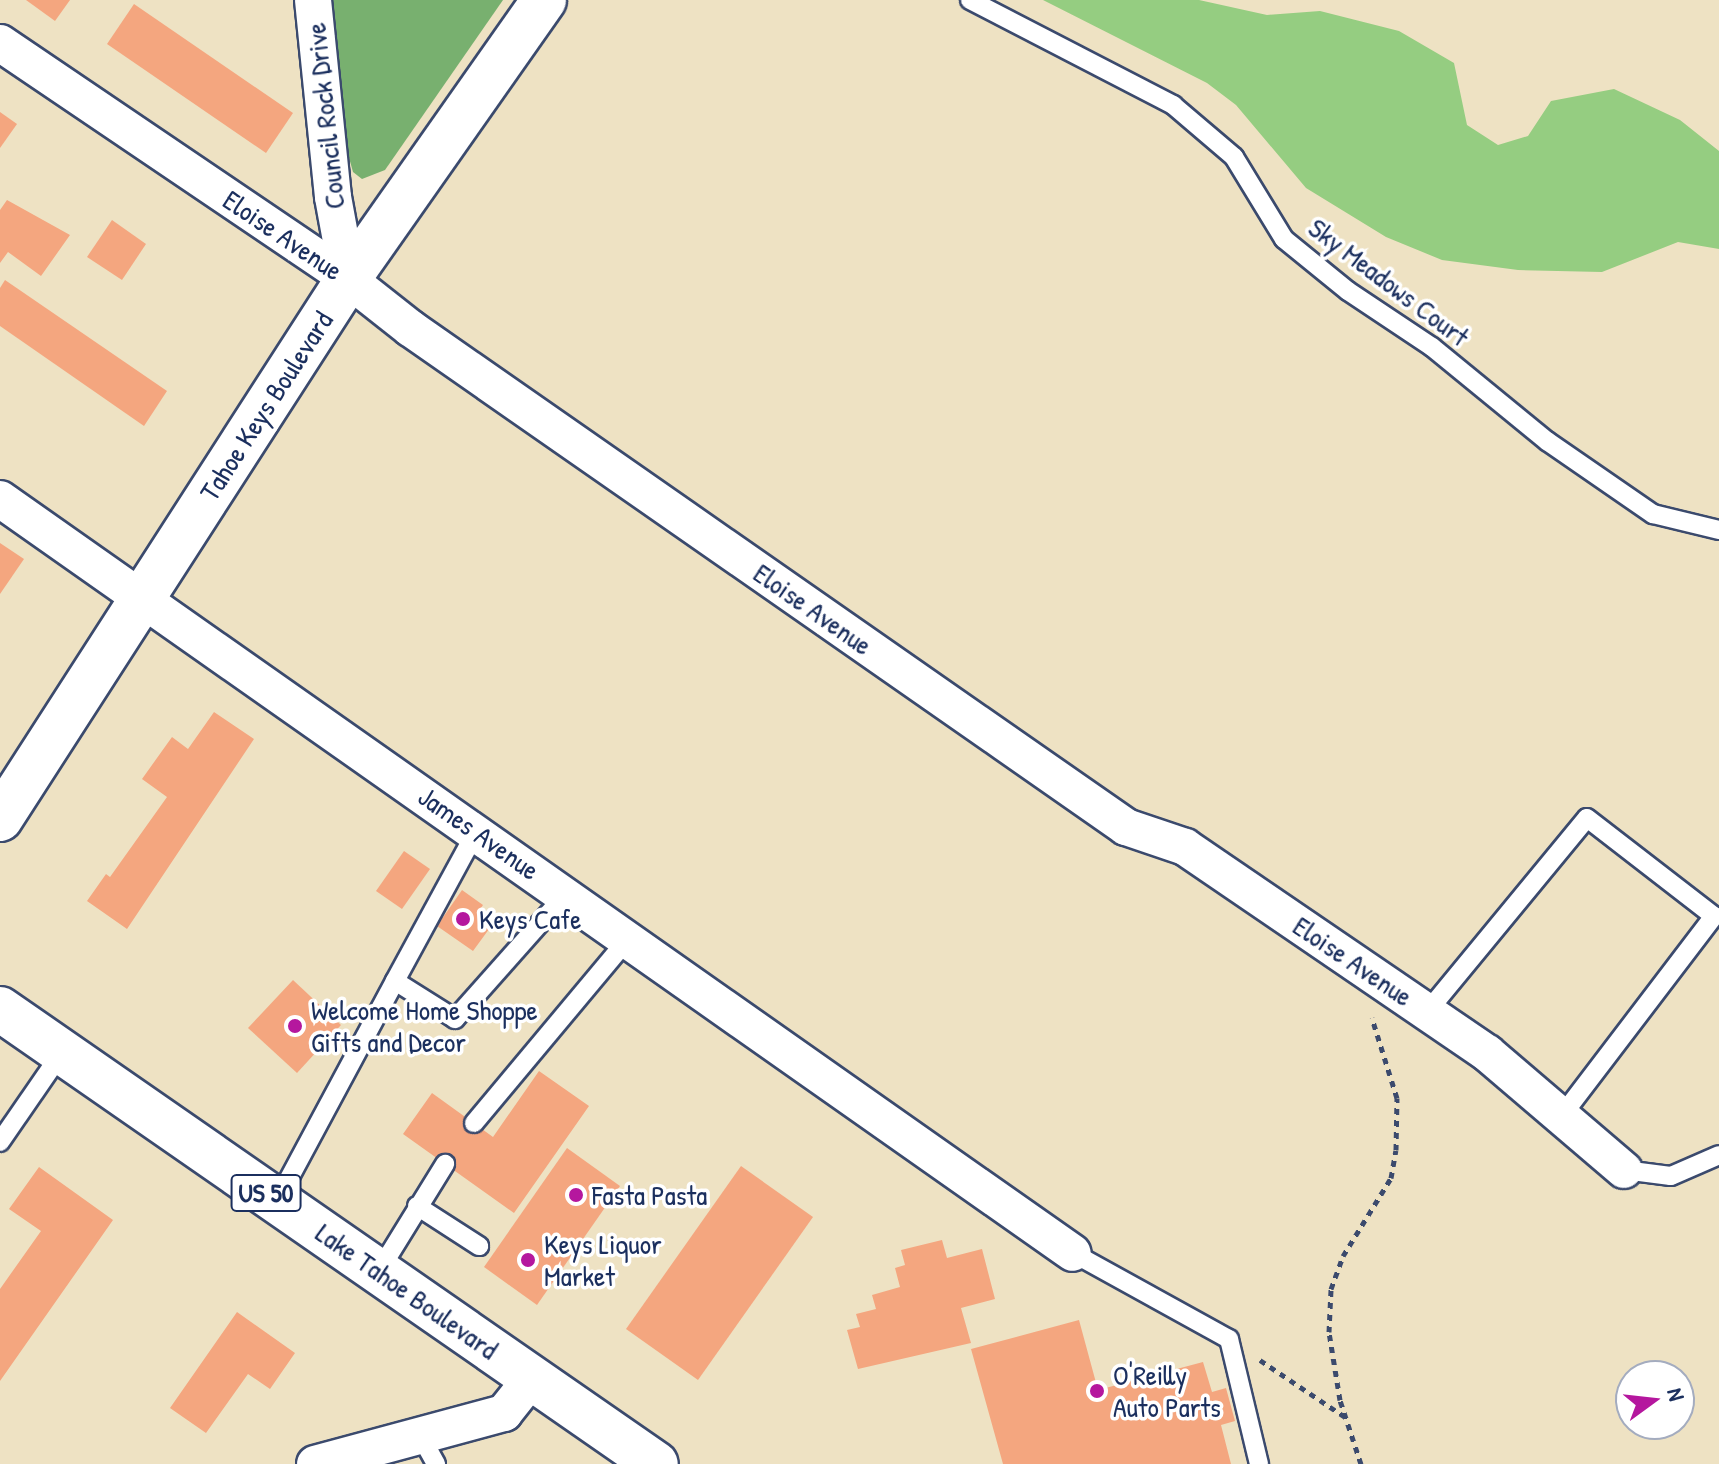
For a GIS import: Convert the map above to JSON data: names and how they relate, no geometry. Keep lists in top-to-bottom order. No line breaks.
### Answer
{"streets":{"main road":["Tahoe Keys Boulevard","US 50","Lake Tahoe Boulevard"],"street":["Council Rock Drive","Eloise Avenue","James Avenue"],"lane":["Sky Meadows Court"]},"crossings":[["Council Rock Drive","Eloise Avenue"],["Council Rock Drive","Tahoe Keys Boulevard"],["Eloise Avenue","Tahoe Keys Boulevard"],["Tahoe Keys Boulevard","James Avenue"]],"places":["Keys Cafe","Welcome Home Shoppe Gifts and Decor","Fasta Pasta","Keys Liquor Market","O'Reilly Auto Parts"],"north":"right"}
